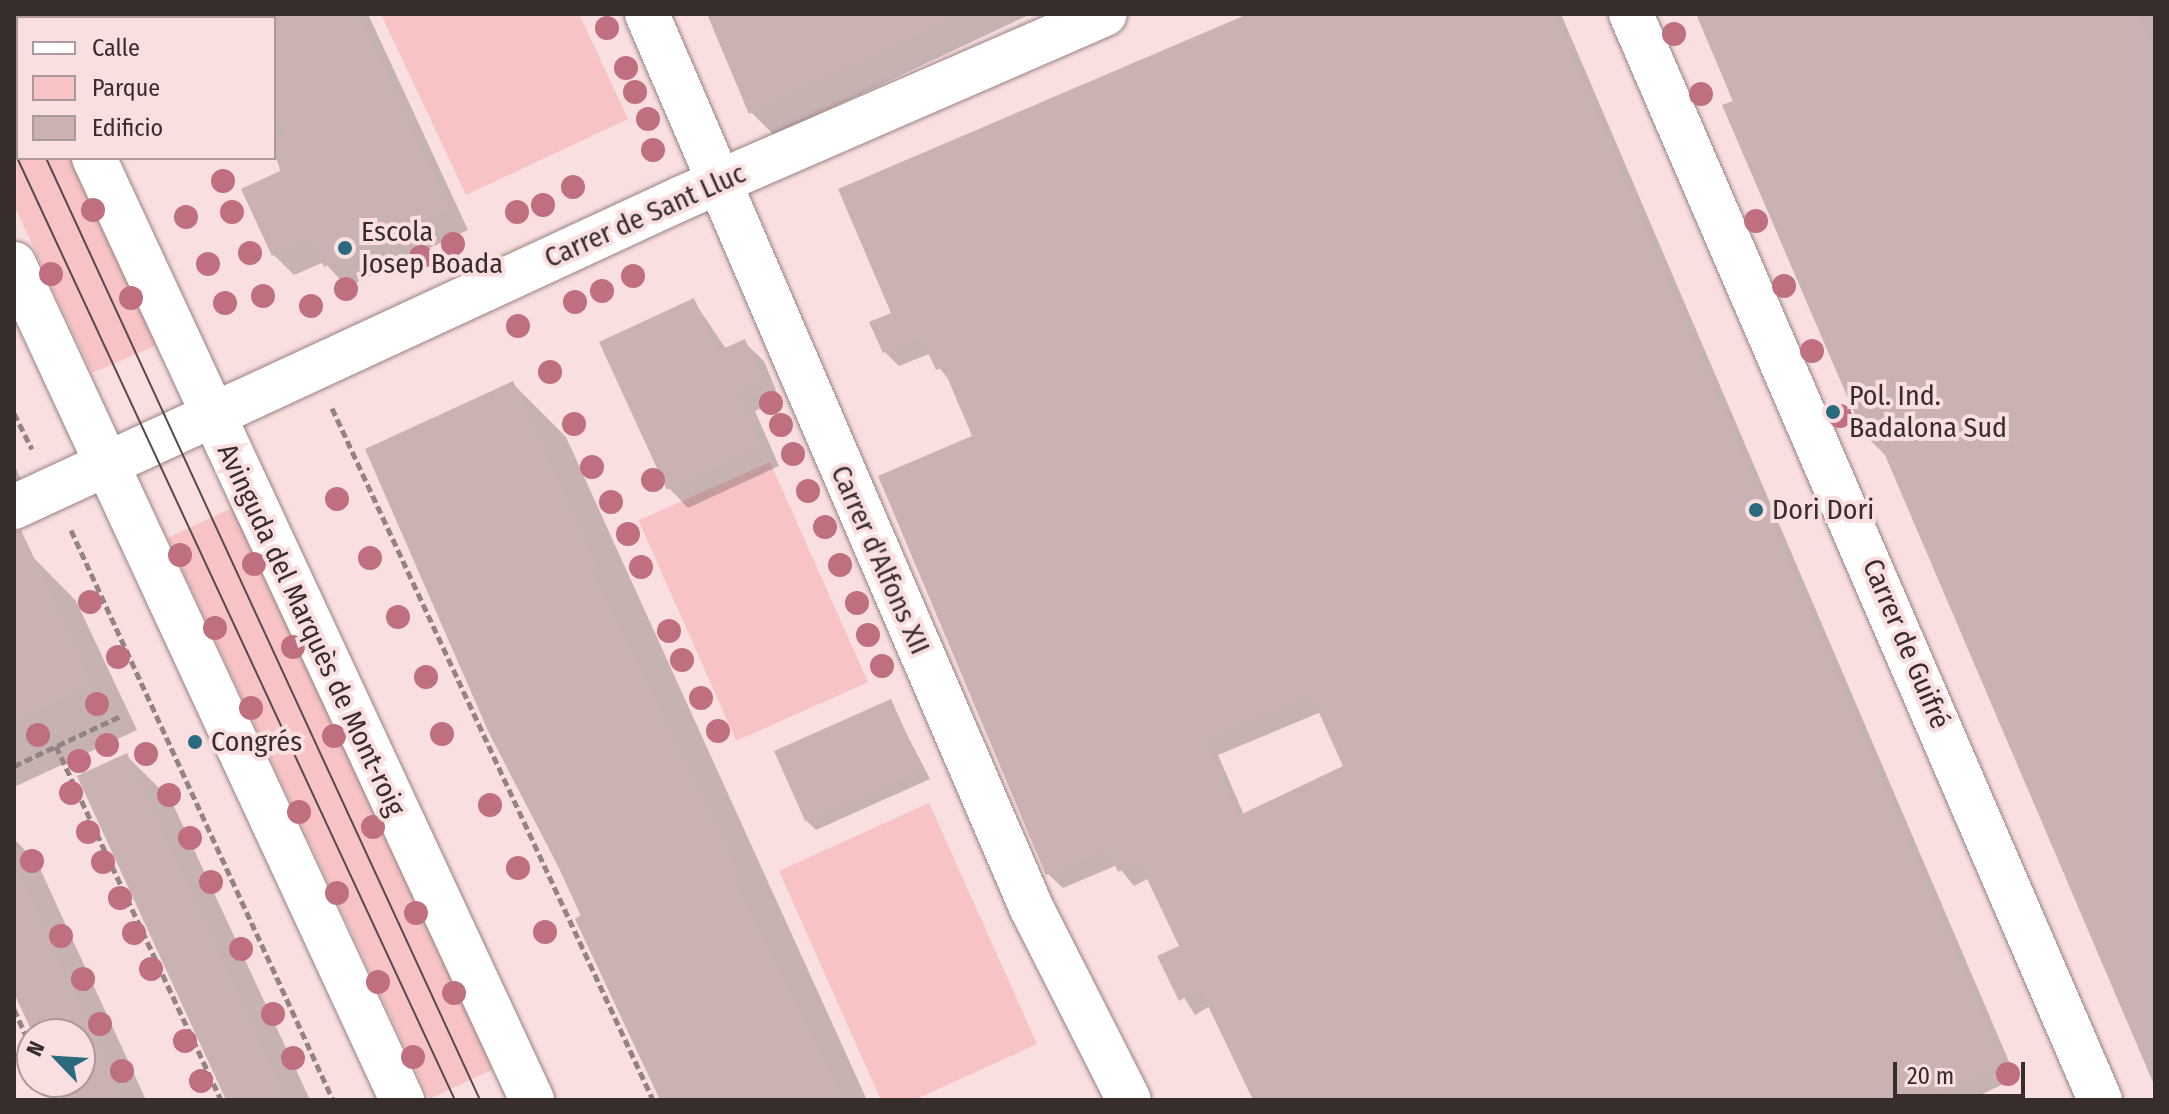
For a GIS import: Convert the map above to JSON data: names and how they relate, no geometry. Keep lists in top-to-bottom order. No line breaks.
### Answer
{"streets":{"street":["Carrer de Sant Lluc","Carrer d'Alfons XII","Avinguda del Marquès de Mont-roig","Carrer de Guifré"]},"crossings":[["Carrer de Sant Lluc","Carrer d'Alfons XII"],["Carrer de Sant Lluc","Avinguda del Marquès de Mont-roig"]],"places":["Escola Josep Boada","Pol. Ind. Badalona Sud","Dori Dori","Congrés"],"legend":["Calle","Parque","Edificio"],"scale_bar":"20 m","north":"top left"}
